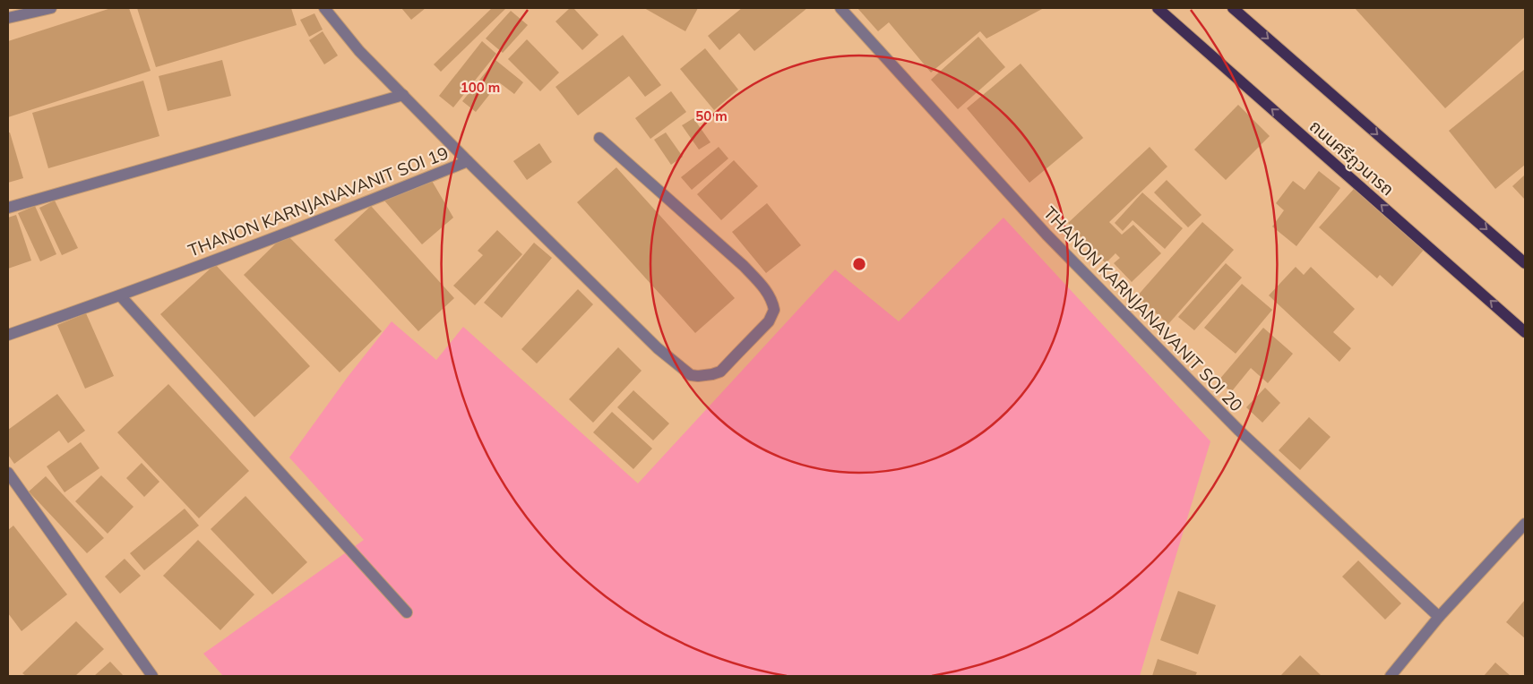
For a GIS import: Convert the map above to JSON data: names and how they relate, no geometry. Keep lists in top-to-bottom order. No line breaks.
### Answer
{"streets":{"main road":["ถนนศรีภูวนารถ"],"street":["THANON KARNJANAVANIT SOI 19","THANON KARNJANAVANIT SOI 20"]},"rings":["100 m","50 m"]}
